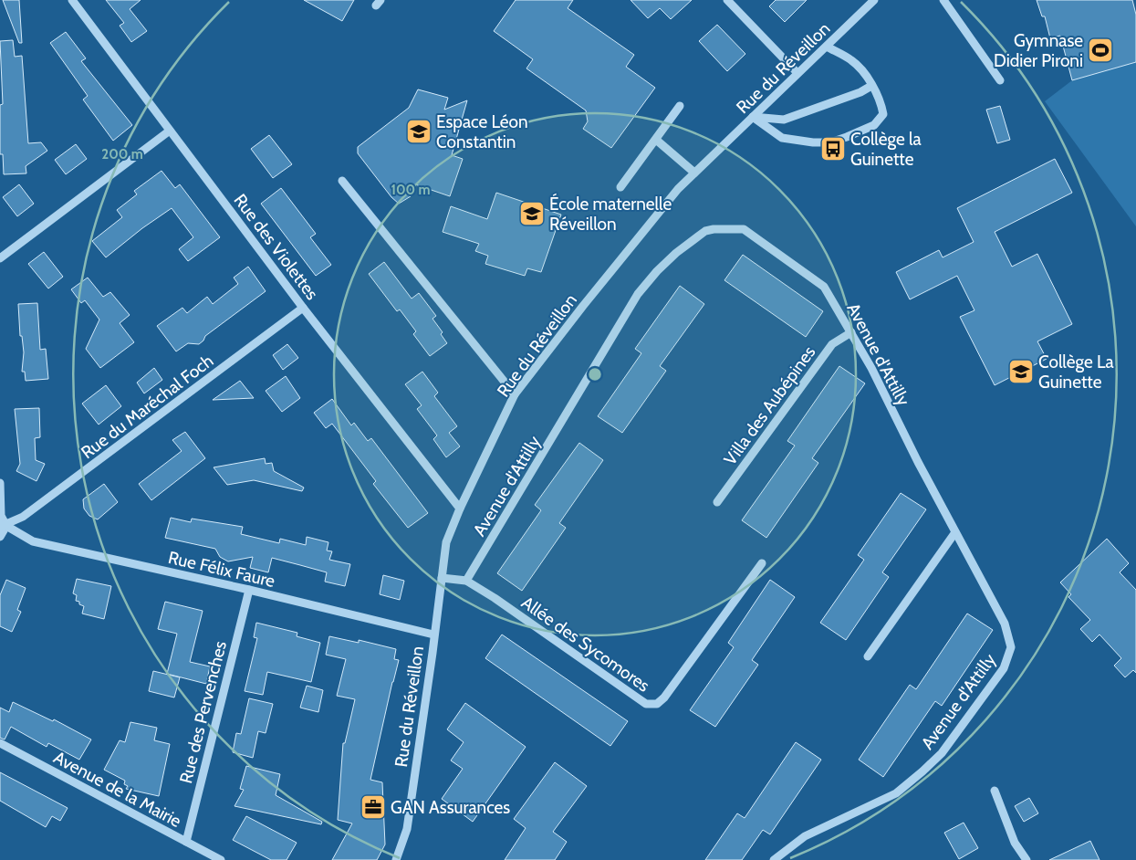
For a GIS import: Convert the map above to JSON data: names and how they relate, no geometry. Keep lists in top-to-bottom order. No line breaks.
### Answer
{"streets":{"street":["Rue du Réveillon","Rue des Violettes","Avenue d'Attilly","Villa des Aubépines","Rue du Maréchal Foch","Rue Félix Faure","Allée des Sycomores","Rue des Pervenches","Avenue de la Mairie"]},"crossings":[["Rue du Réveillon","Rue des Violettes"],["Rue du Réveillon","Rue Félix Faure"],["Rue des Violettes","Rue du Maréchal Foch"],["Avenue d'Attilly","Villa des Aubépines"],["Avenue d'Attilly","Allée des Sycomores"],["Rue du Maréchal Foch","Rue Félix Faure"],["Rue Félix Faure","Rue des Pervenches"],["Rue des Pervenches","Avenue de la Mairie"]],"places":{"sports":["Gymnase Didier Pironi"],"school or university":["Espace Léon Constantin","École maternelle Réveillon","Collège La Guinette"],"bus stop":["Collège la Guinette"],"office":["GAN Assurances"]},"rings":["200 m","100 m"]}
